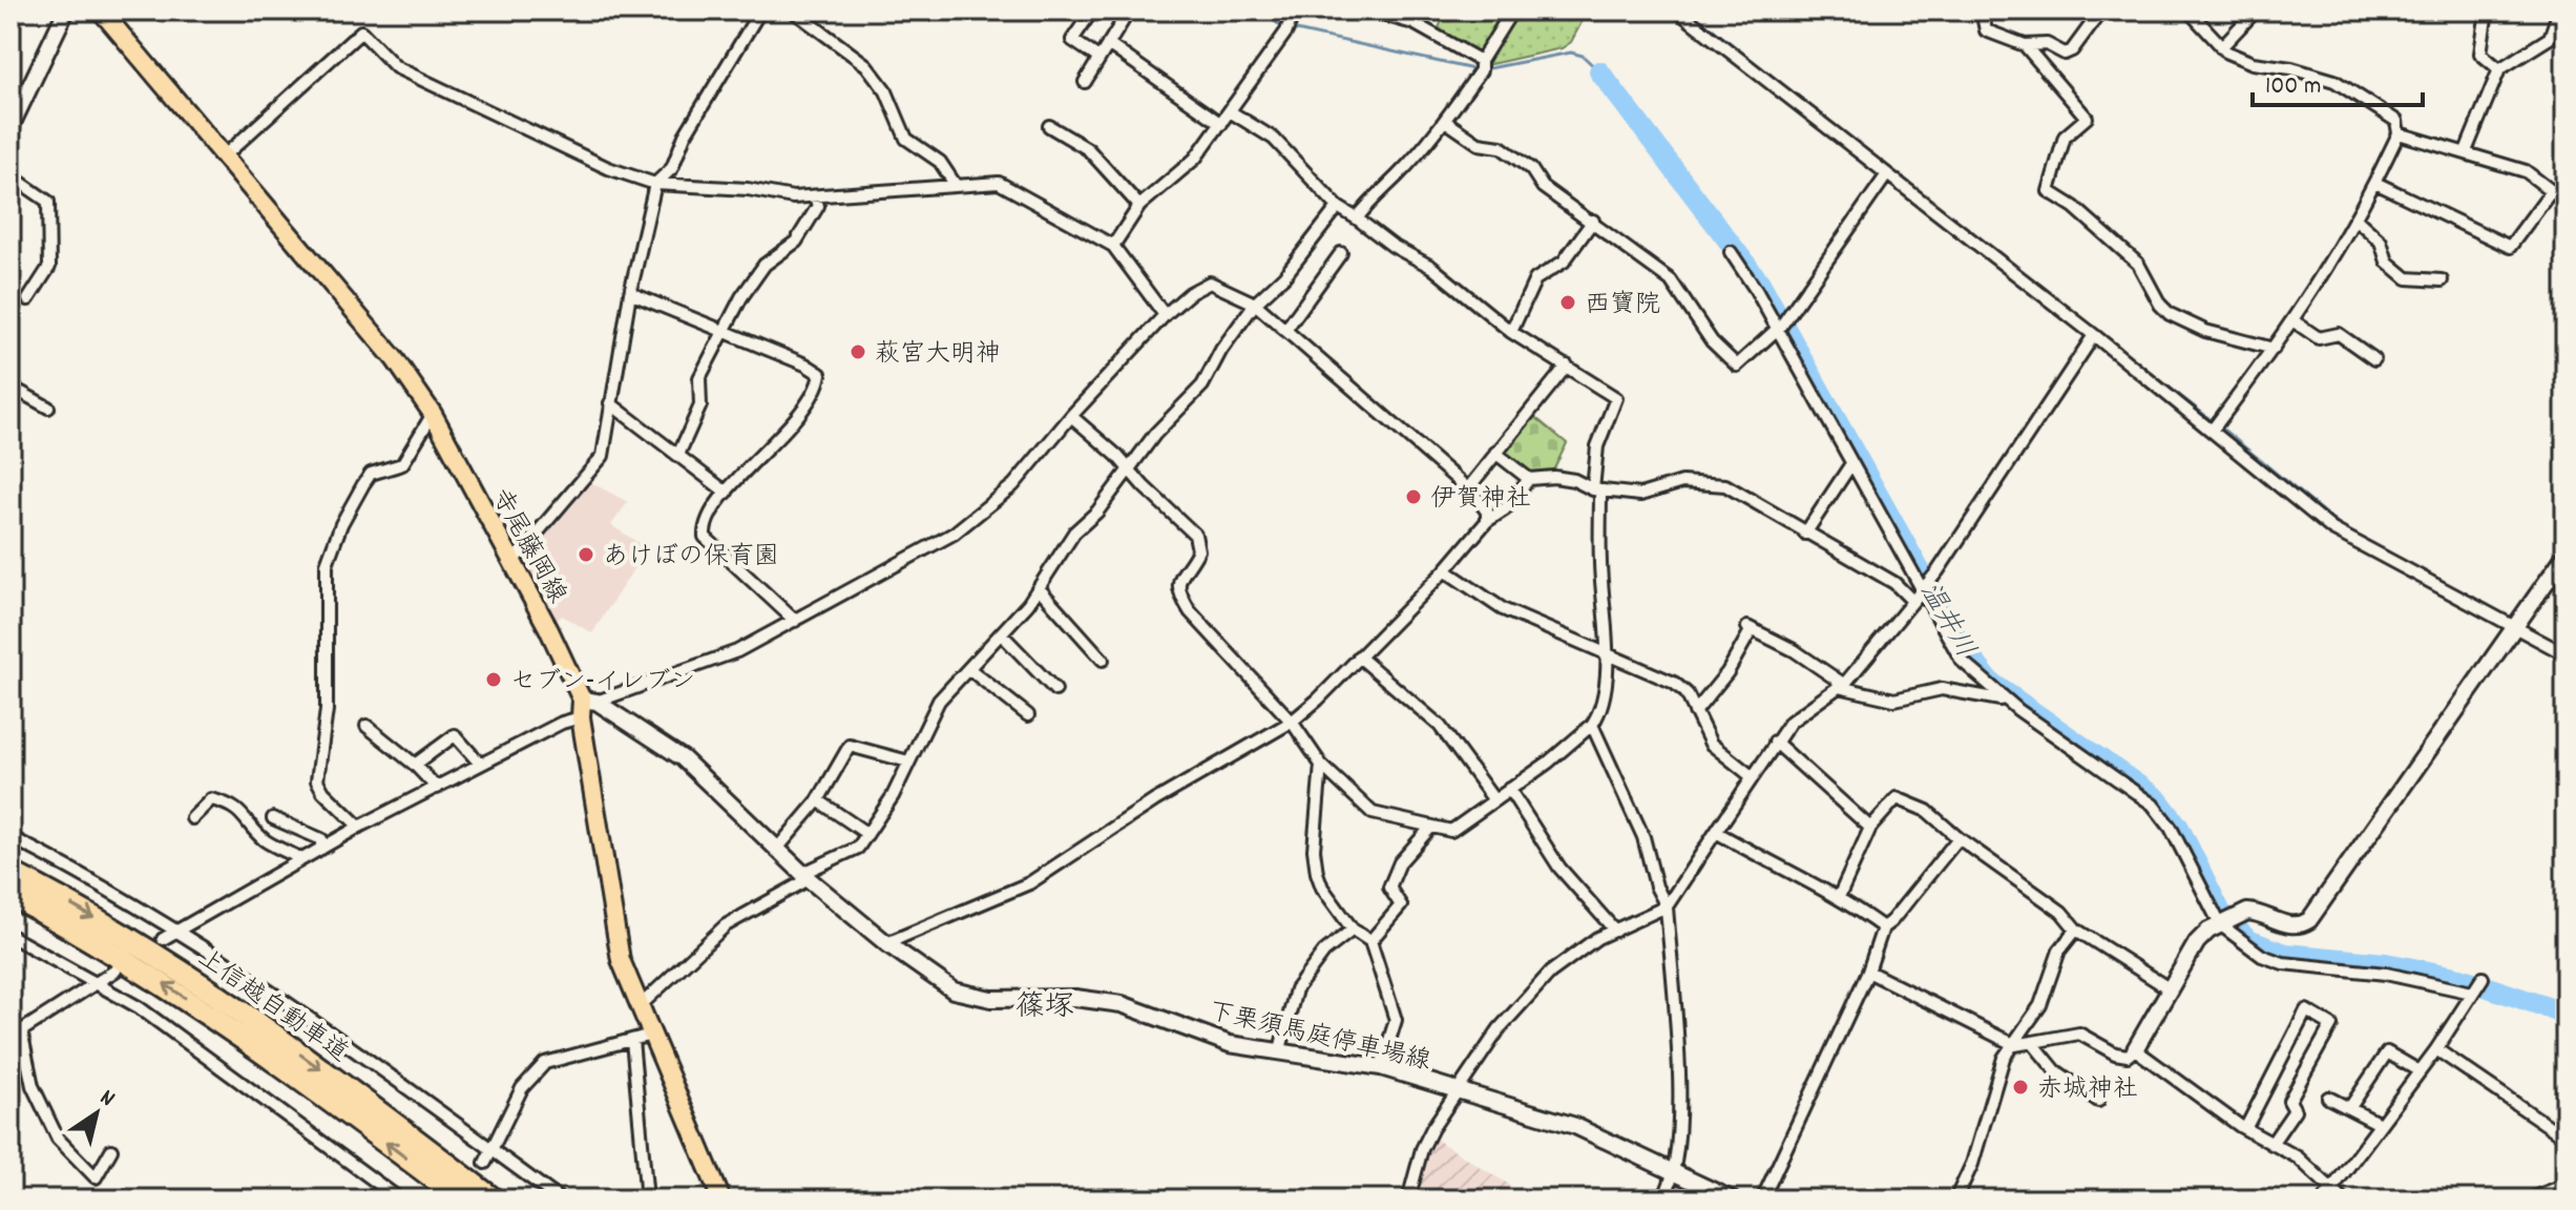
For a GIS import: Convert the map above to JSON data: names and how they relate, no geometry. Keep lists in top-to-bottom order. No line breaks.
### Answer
{"streets":{"highway":["上信越自動車道"],"main road":["寺尾藤岡線","下栗須馬庭停車場線"]},"crossings":[["寺尾藤岡線","下栗須馬庭停車場線"]],"districts":["篠塚"],"water":["温井川"],"places":["西寶院","萩宮大明神","伊賀神社","あけぼの保育園","セブン-イレブン","赤城神社"],"scale_bar":"100 m","north":"top right"}
